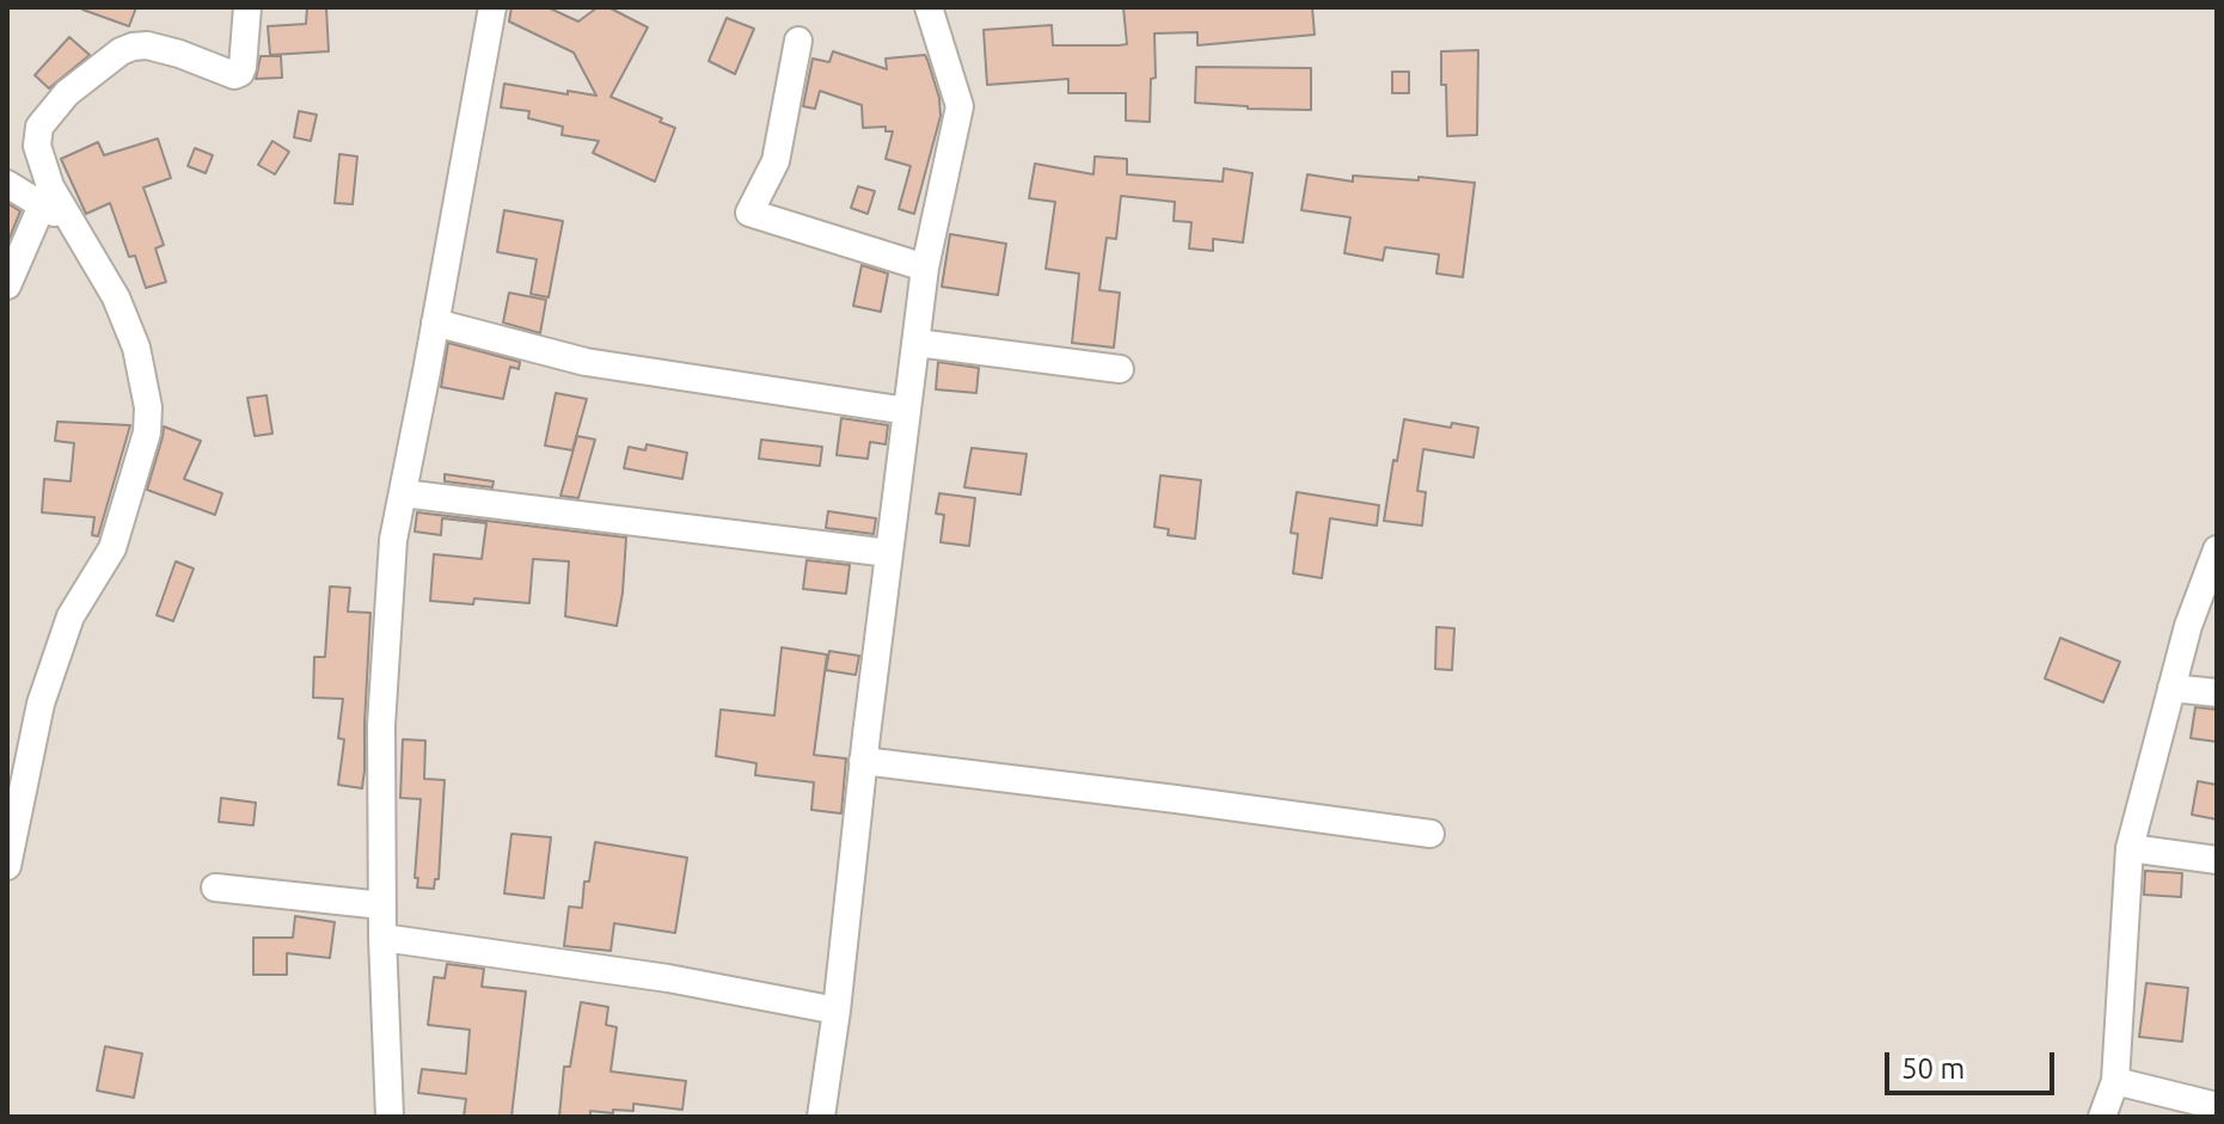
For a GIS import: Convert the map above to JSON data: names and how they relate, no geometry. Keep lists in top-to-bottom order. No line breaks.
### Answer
{"scale_bar":"50 m"}
